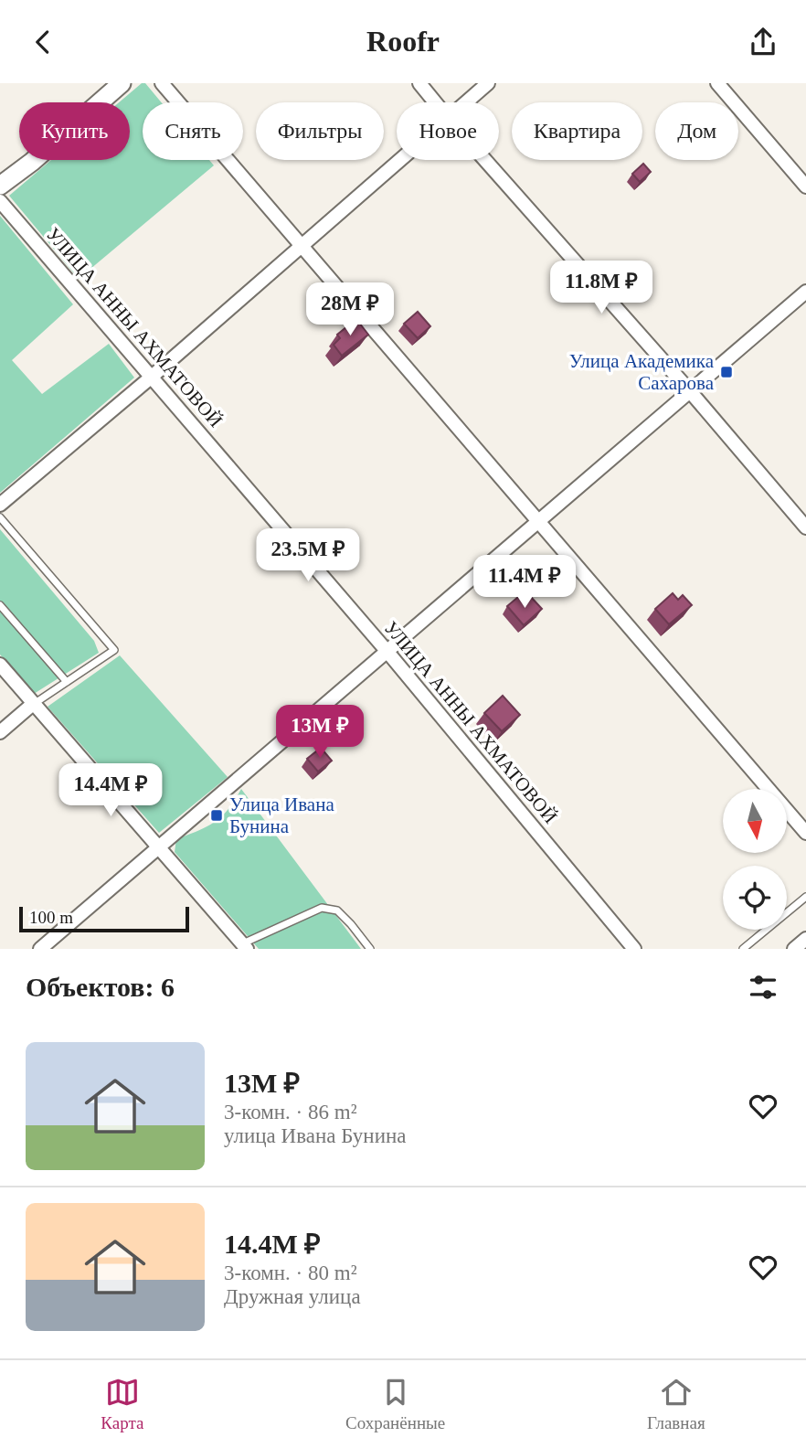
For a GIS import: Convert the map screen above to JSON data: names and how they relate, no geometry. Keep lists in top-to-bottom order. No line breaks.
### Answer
{"streets":{"street":["УЛИЦА АННЫ АХМАТОВОЙ"]},"places":{"transit":["Улица Академика Сахарова","Улица Ивана Бунина"]},"scale_bar":"100 m","north":"bottom","page":{"header":"Roofr","chip":["Купить","Снять","Фильтры","Новое","Квартира","Дом"],"price":["11.8M ₽","28M ₽","23.5M ₽","11.4M ₽","13M ₽","14.4M ₽"],"scale":"100 m","heading":"Объектов: 6","list":[{"name":"13M ₽","note":"3-комн. · 86 m² · улица Ивана Бунина"},{"name":"14.4M ₽","note":"3-комн. · 80 m² · Дружная улица"}],"tabs":["Карта","Сохранённые","Главная"]}}
